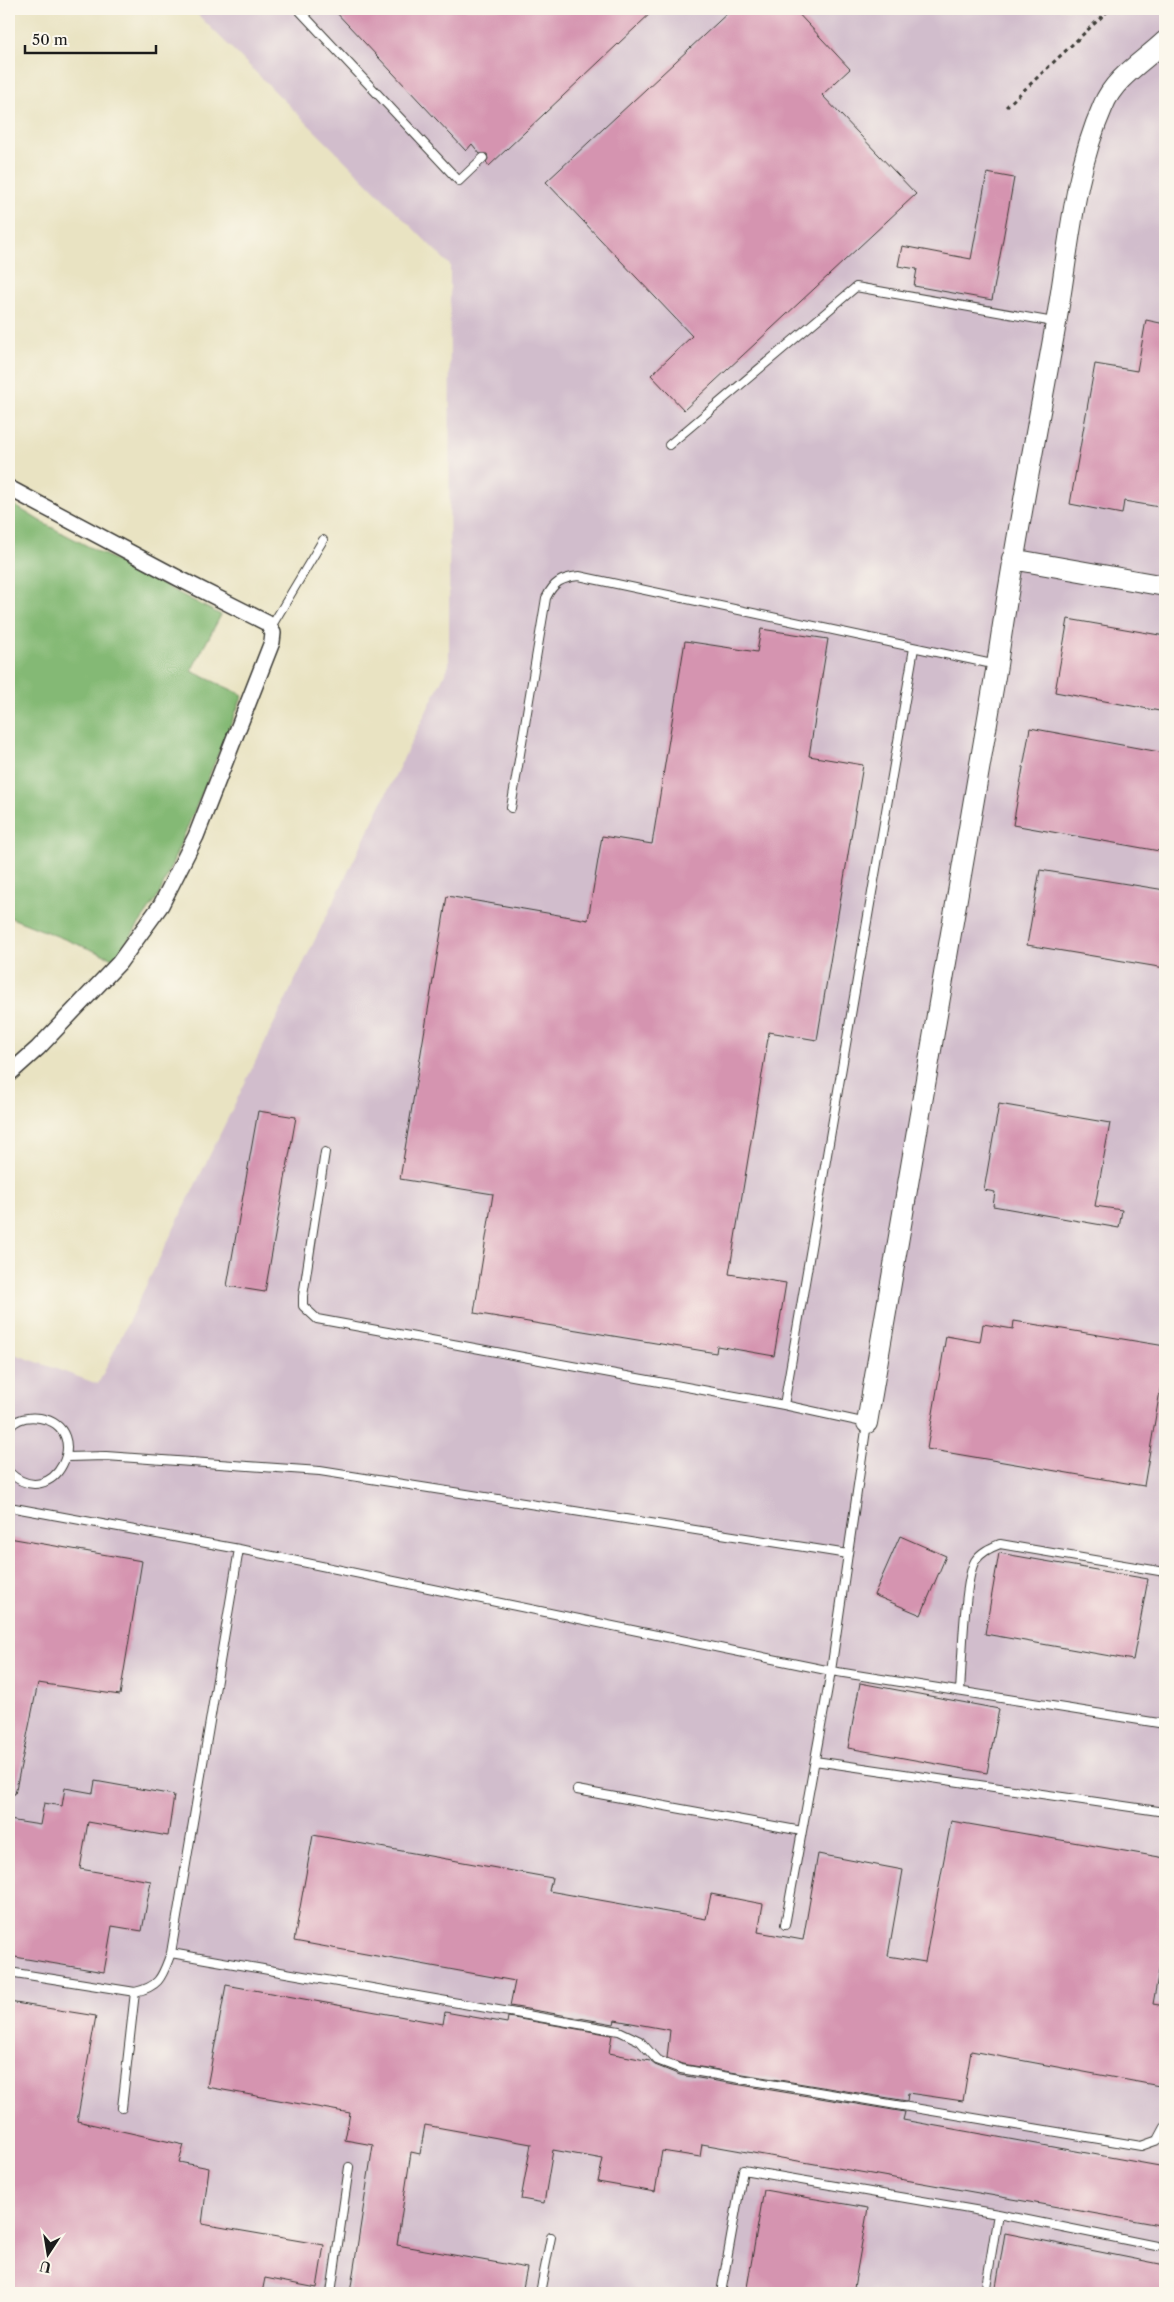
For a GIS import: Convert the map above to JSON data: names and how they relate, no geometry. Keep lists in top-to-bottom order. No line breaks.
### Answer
{"scale_bar":"50 m","north":"bottom"}
